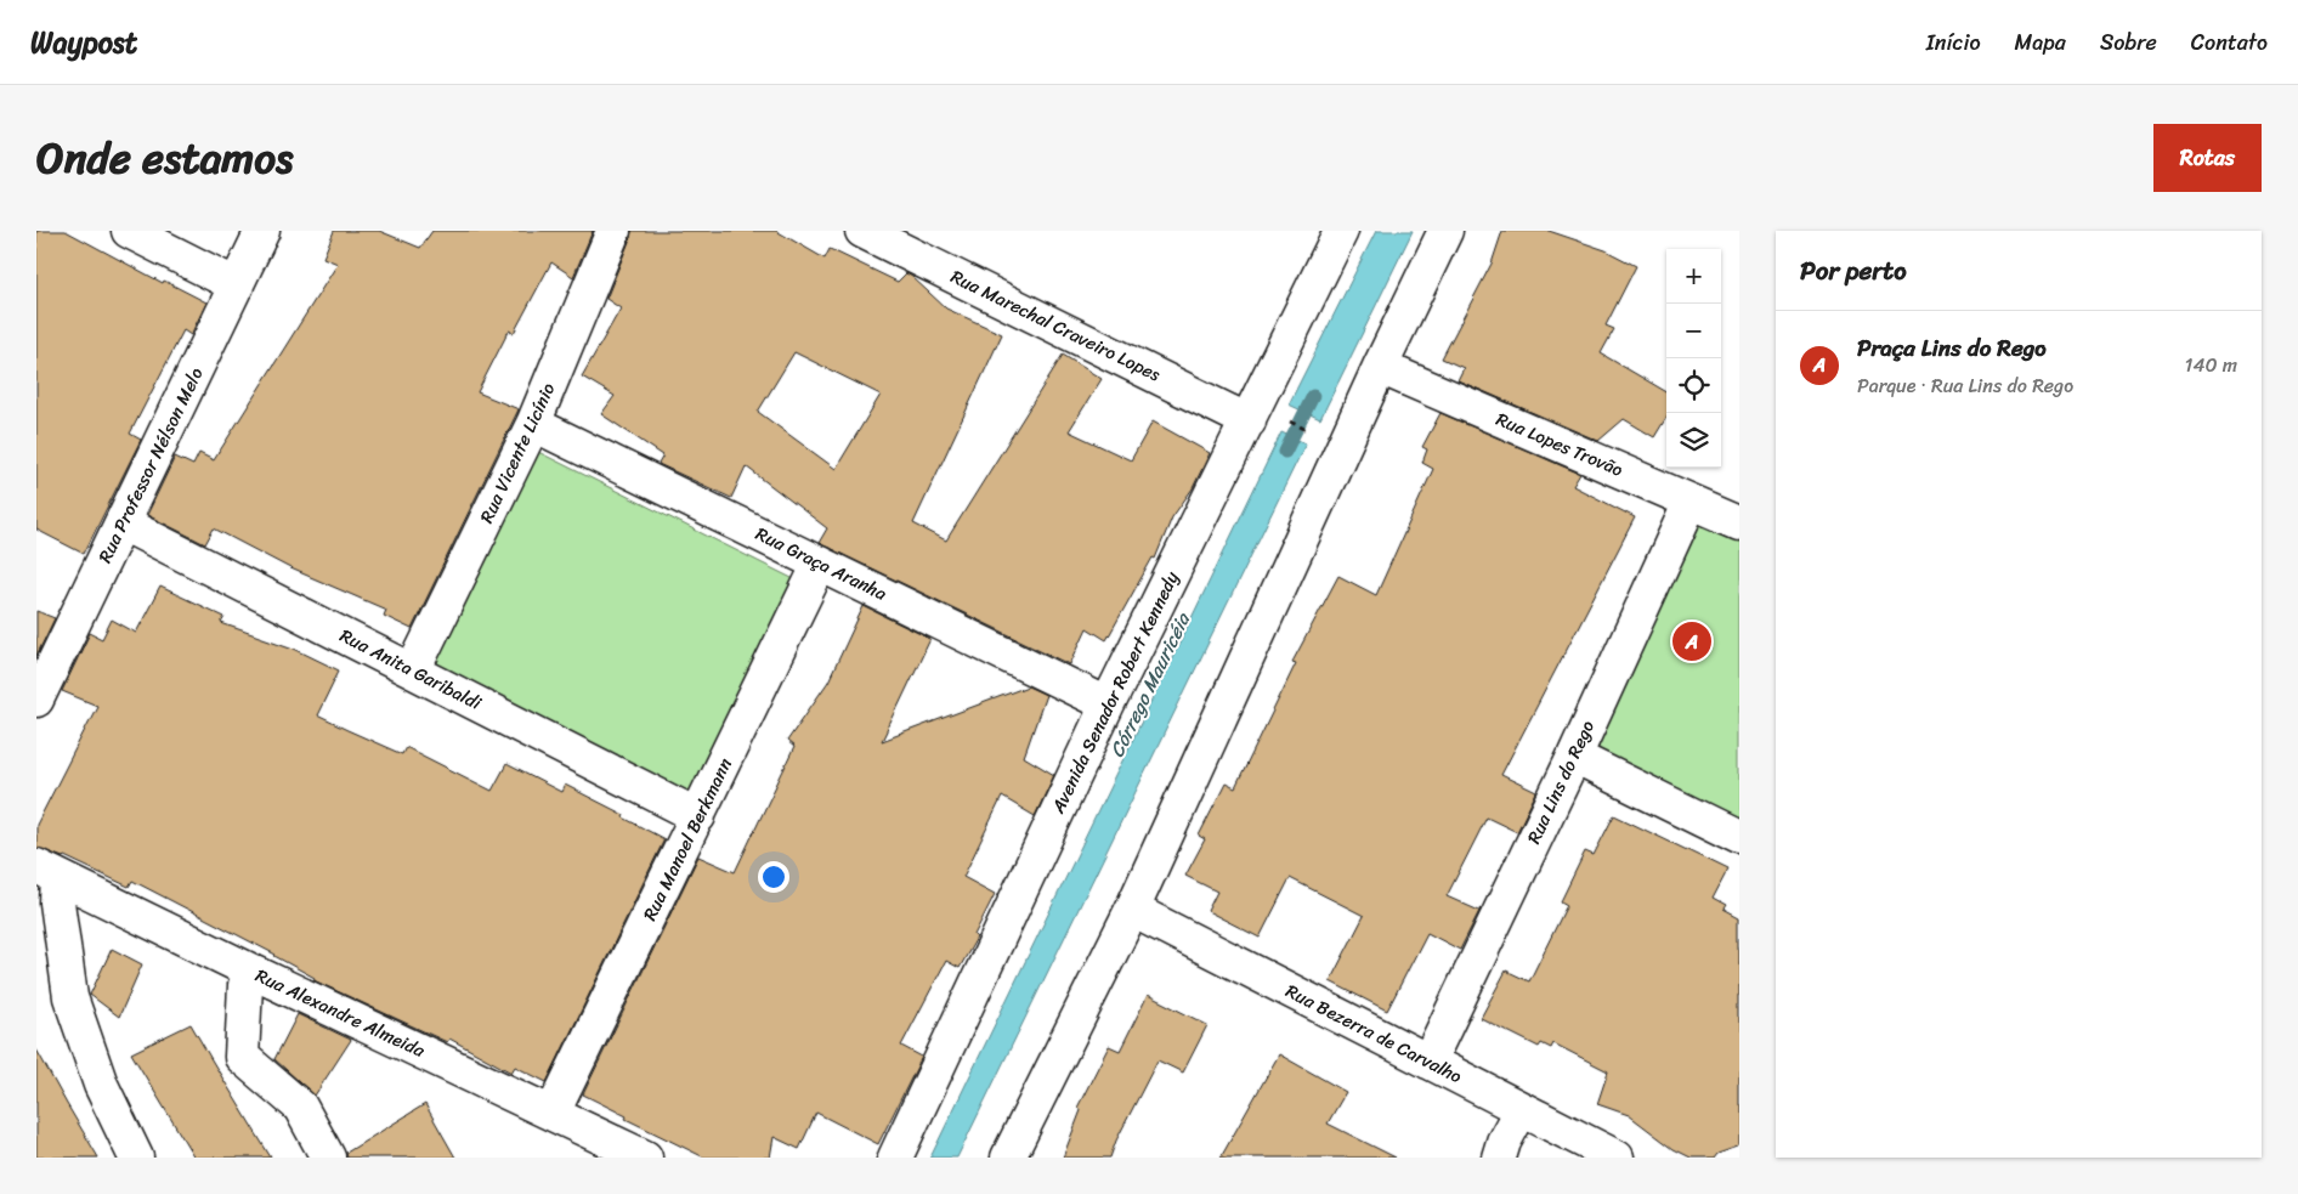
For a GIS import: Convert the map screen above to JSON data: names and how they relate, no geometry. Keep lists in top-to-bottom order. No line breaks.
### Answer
{"streets":{"street":["Rua Marechal Craveiro Lopes","Rua Lopes Trovão","Rua Vicente Licínio","Rua Professor Nélson Melo","Rua Graça Aranha","Rua Anita Garibaldi","Avenida Senador Robert Kennedy","Rua Lins do Rego","Rua Manoel Berkmann","Rua Alexandre Almeida","Rua Bezerra de Carvalho"]},"crossings":[["Rua Marechal Craveiro Lopes","Avenida Senador Robert Kennedy"],["Rua Lopes Trovão","Rua Lins do Rego"],["Rua Vicente Licínio","Rua Graça Aranha"],["Rua Vicente Licínio","Rua Anita Garibaldi"],["Rua Professor Nélson Melo","Rua Anita Garibaldi"],["Rua Graça Aranha","Avenida Senador Robert Kennedy"],["Rua Graça Aranha","Rua Manoel Berkmann"],["Rua Anita Garibaldi","Rua Manoel Berkmann"],["Rua Lins do Rego","Rua Bezerra de Carvalho"],["Rua Manoel Berkmann","Rua Alexandre Almeida"]],"water":["Córrego Mauricéia"],"page":{"header":"Waypost","nav":["Início","Mapa","Sobre","Contato"],"title":"Onde estamos","buttons":"Rotas","heading":"Por perto","map_buttons":["+","−"],"list":[{"mark":"A","name":"Praça Lins do Rego","note":"Parque · Rua Lins do Rego","value":"140 m"}],"pins":"A"}}
